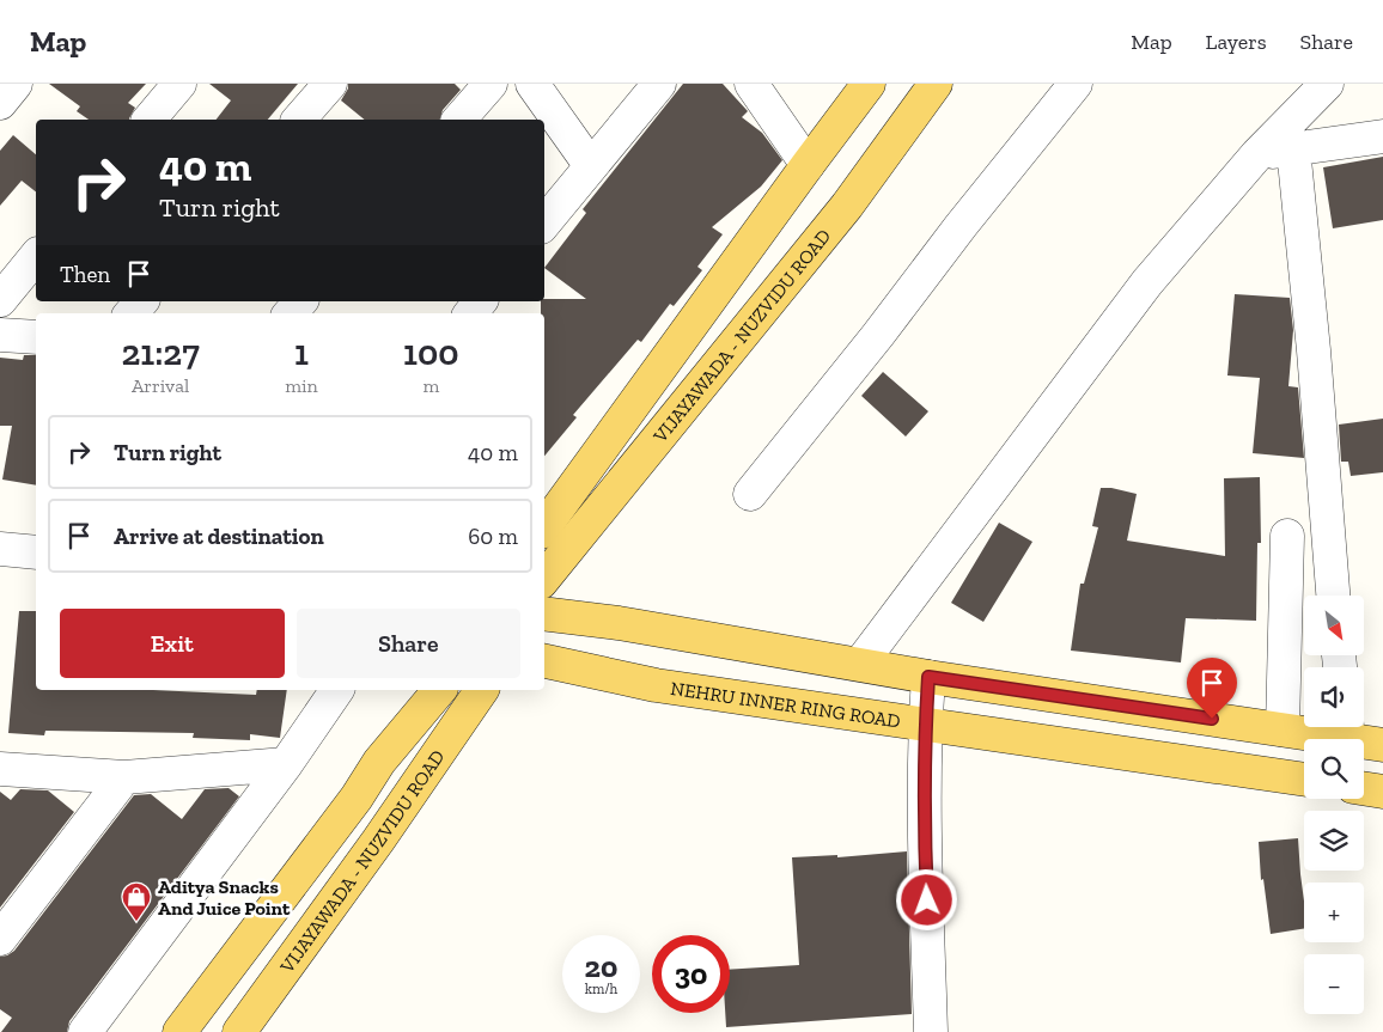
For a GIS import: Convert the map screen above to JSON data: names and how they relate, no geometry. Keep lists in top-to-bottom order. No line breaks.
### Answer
{"streets":{"main road":["VIJAYAWADA - NUZVIDU ROAD","NEHRU INNER RING ROAD"]},"places":{"shop":["Aditya Snacks And Juice Point"]},"north":"bottom right","page":{"header":"Map","nav":["Map","Layers","Share"],"turn":["40 m","Turn right"],"then":"Then","eta":["21:27","Arrival","1","min","100","m"],"list":[{"name":"Turn right","value":"40 m"},{"name":"Arrive at destination","value":"60 m"}],"map_buttons":["+","−"],"buttons":["Exit","Share"],"speed":"20 km/h","limit":"30"}}
